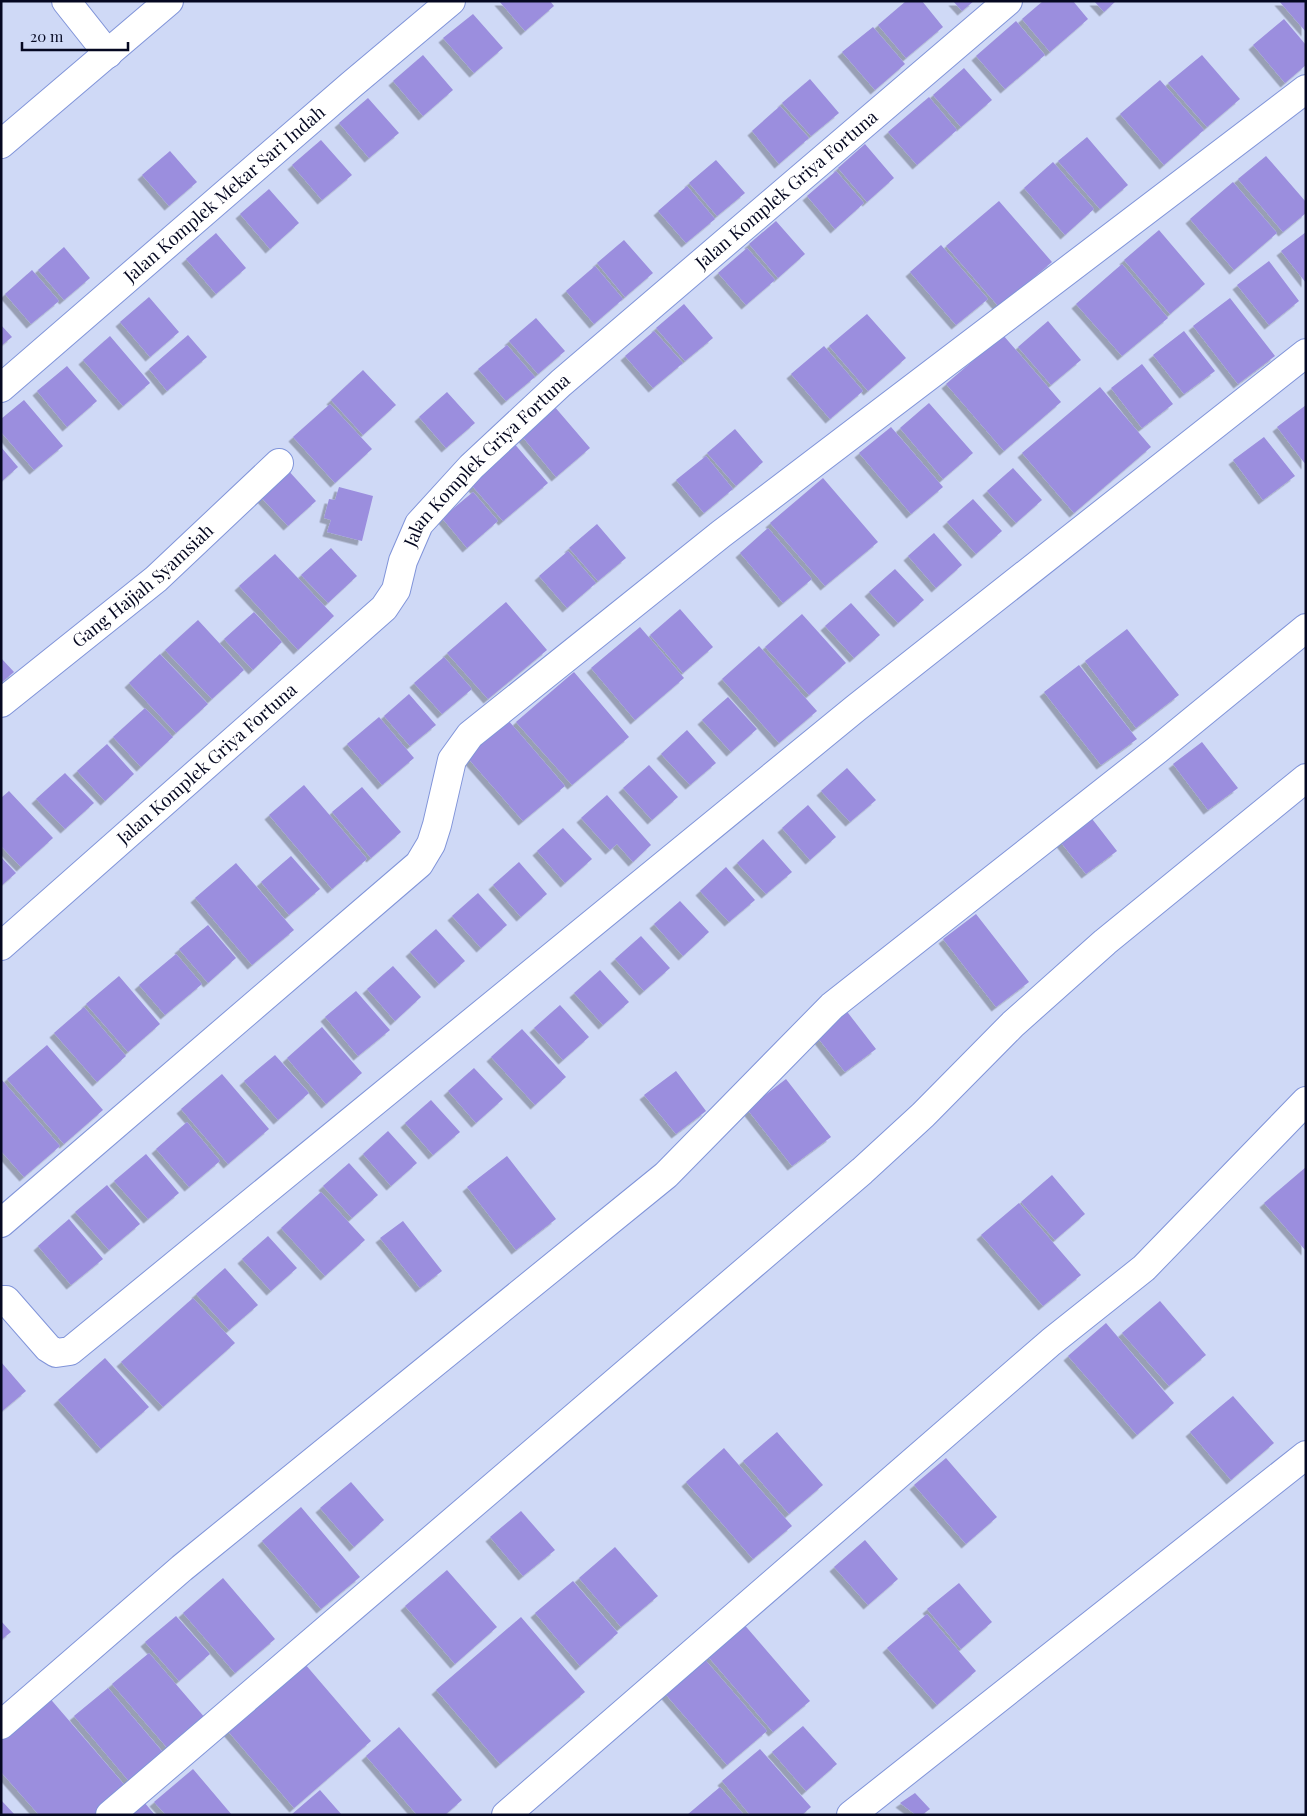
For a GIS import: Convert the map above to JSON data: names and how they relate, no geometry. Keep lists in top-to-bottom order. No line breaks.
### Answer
{"streets":{"street":["Jalan Komplek Griya Fortuna","Jalan Komplek Mekar Sari Indah","Gang Hajjah Syamsiah"]},"scale_bar":"20 m"}
